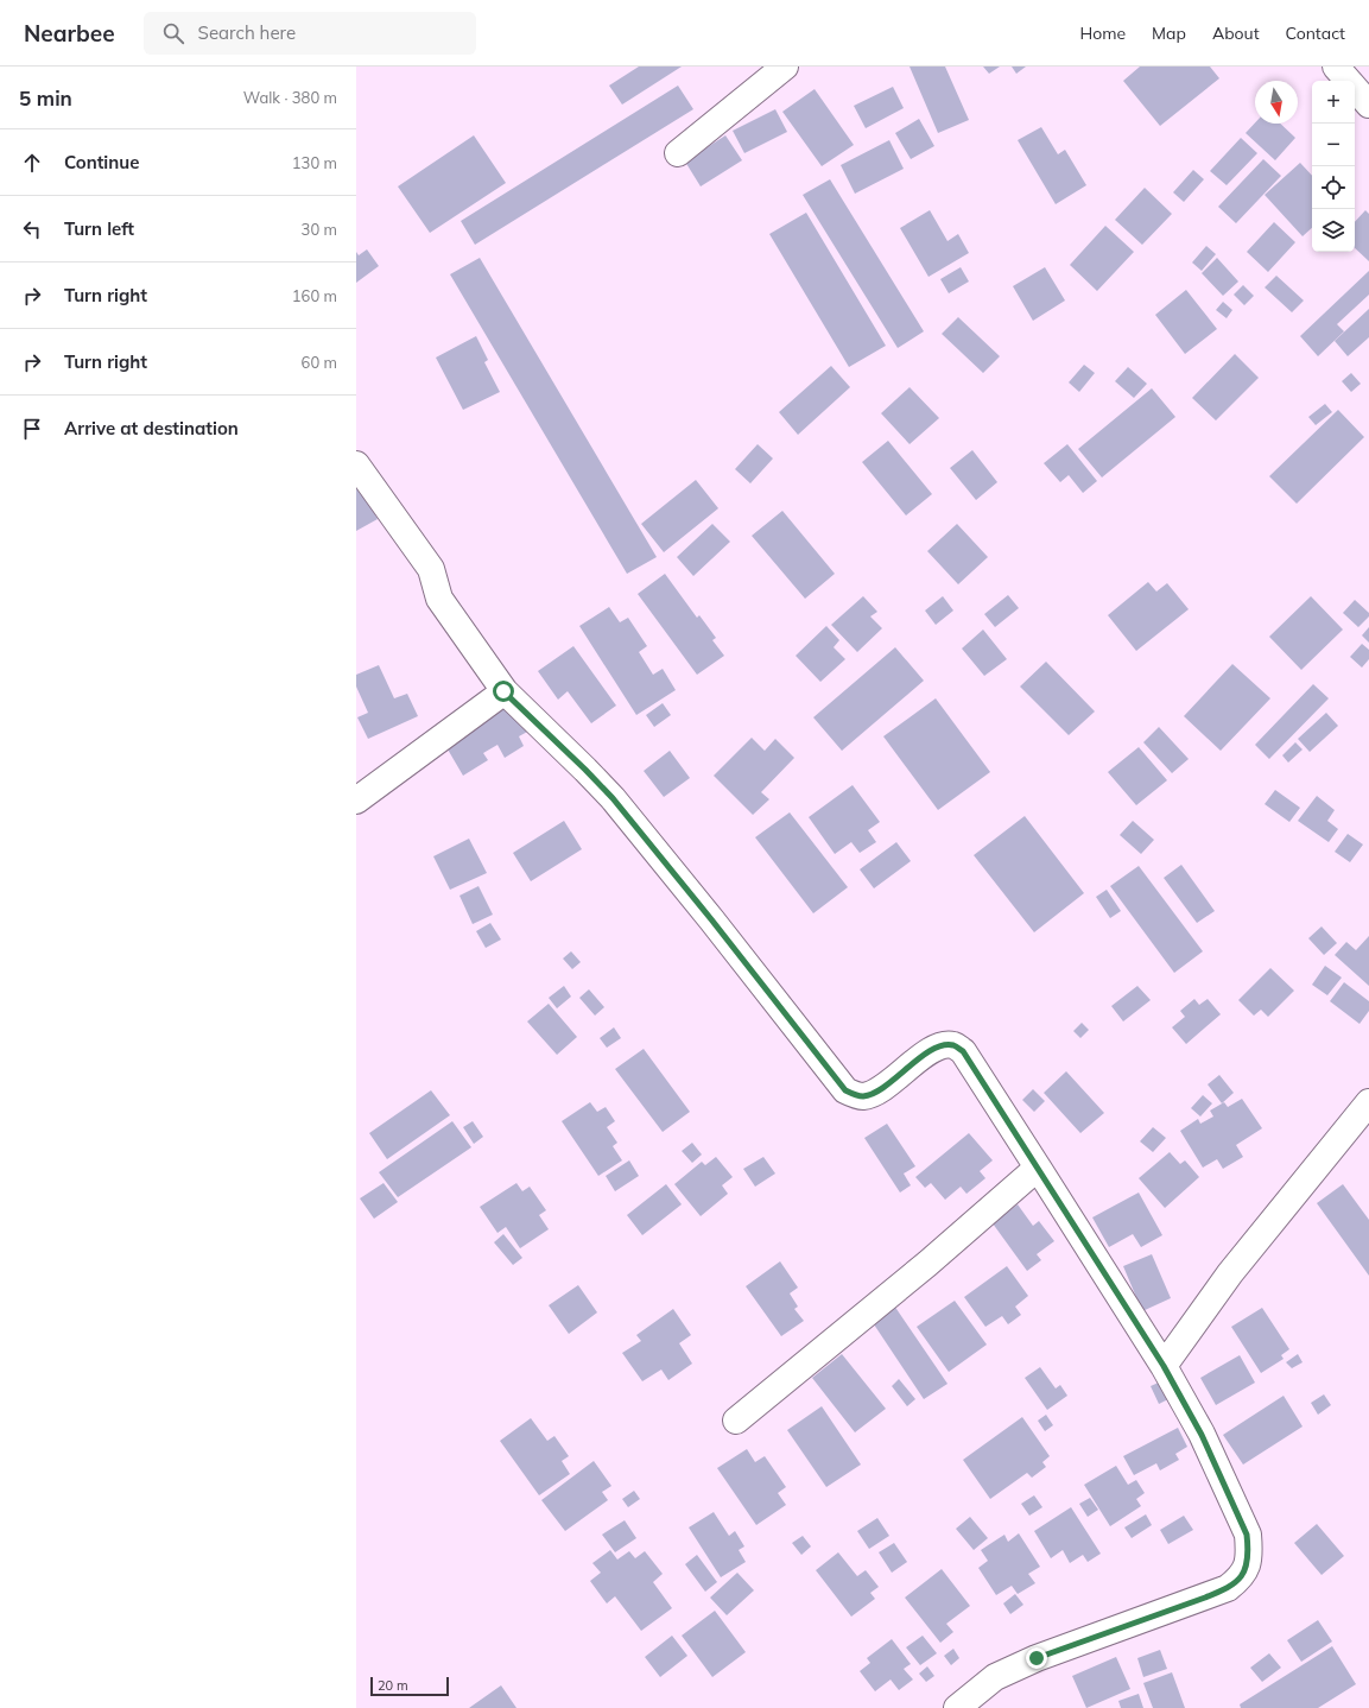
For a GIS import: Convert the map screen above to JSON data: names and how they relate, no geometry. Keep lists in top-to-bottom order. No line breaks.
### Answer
{"scale_bar":"20 m","north":"bottom","page":{"header":"Nearbee","search":"Search here","nav":["Home","Map","About","Contact"],"heading":["5 min","Walk · 380 m"],"map_buttons":["+","−"],"list":[["Continue","130 m"],["Turn left","30 m"],["Turn right","160 m"],["Turn right","60 m"],"Arrive at destination"],"scale":"20 m"}}
